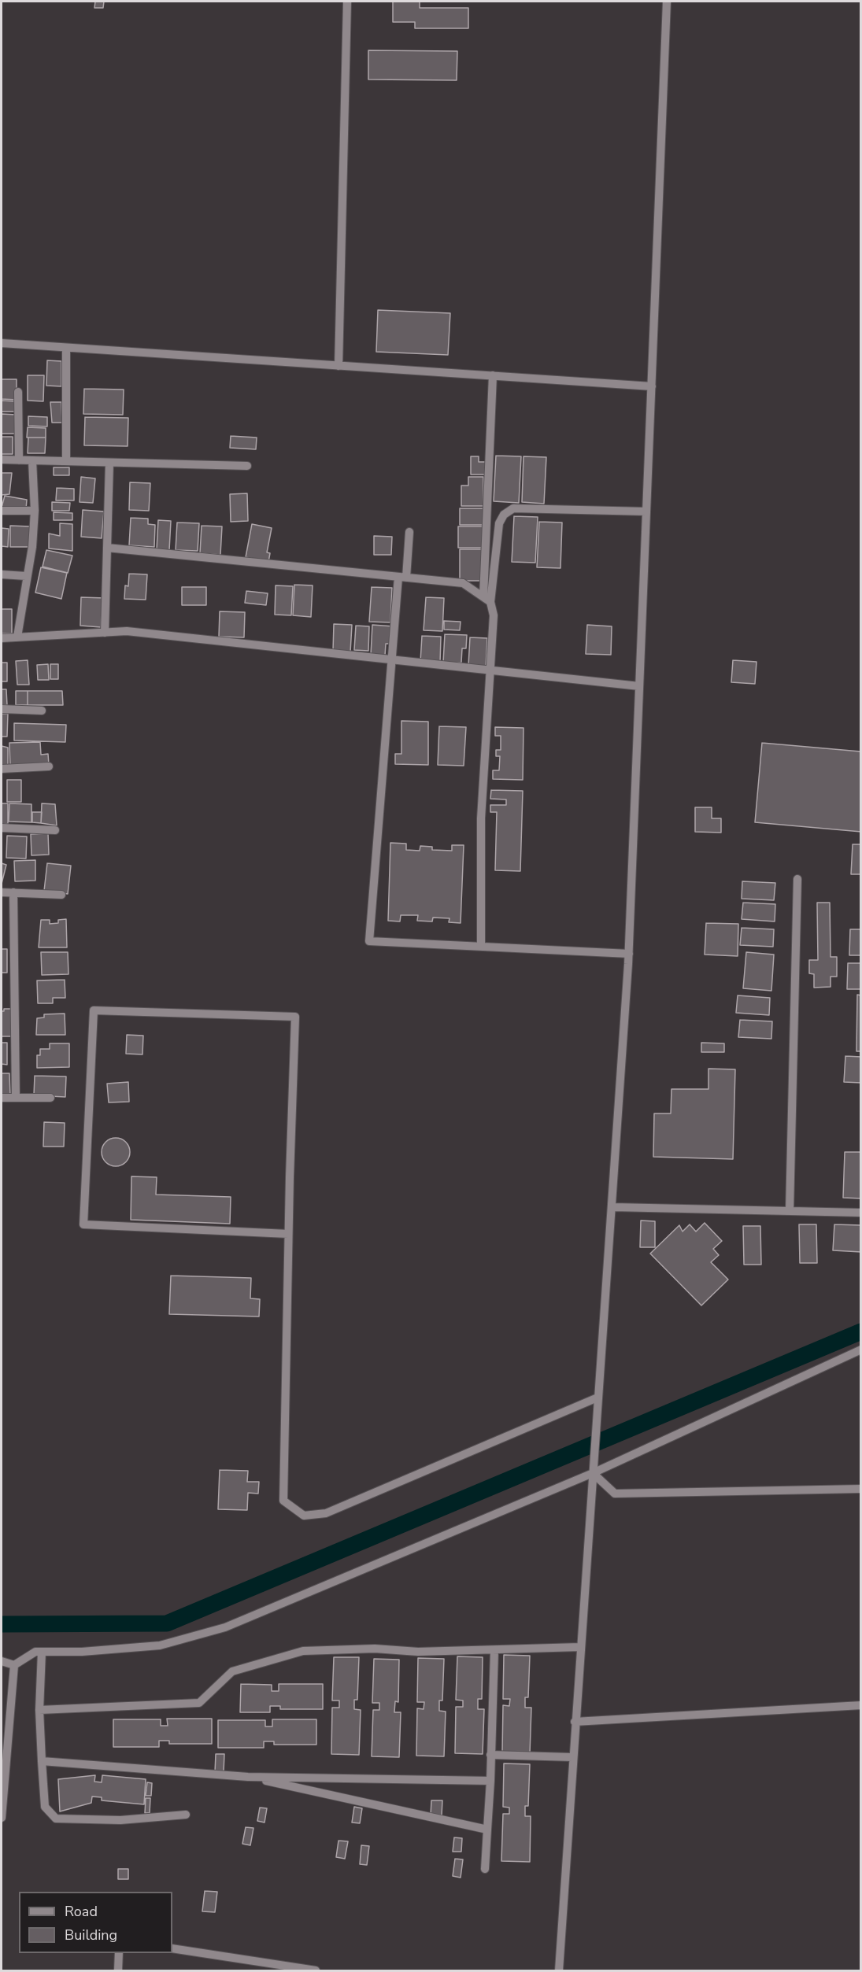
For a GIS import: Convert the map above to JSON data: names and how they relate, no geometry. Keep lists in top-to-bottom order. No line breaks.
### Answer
{"legend":["Road","Building"]}
